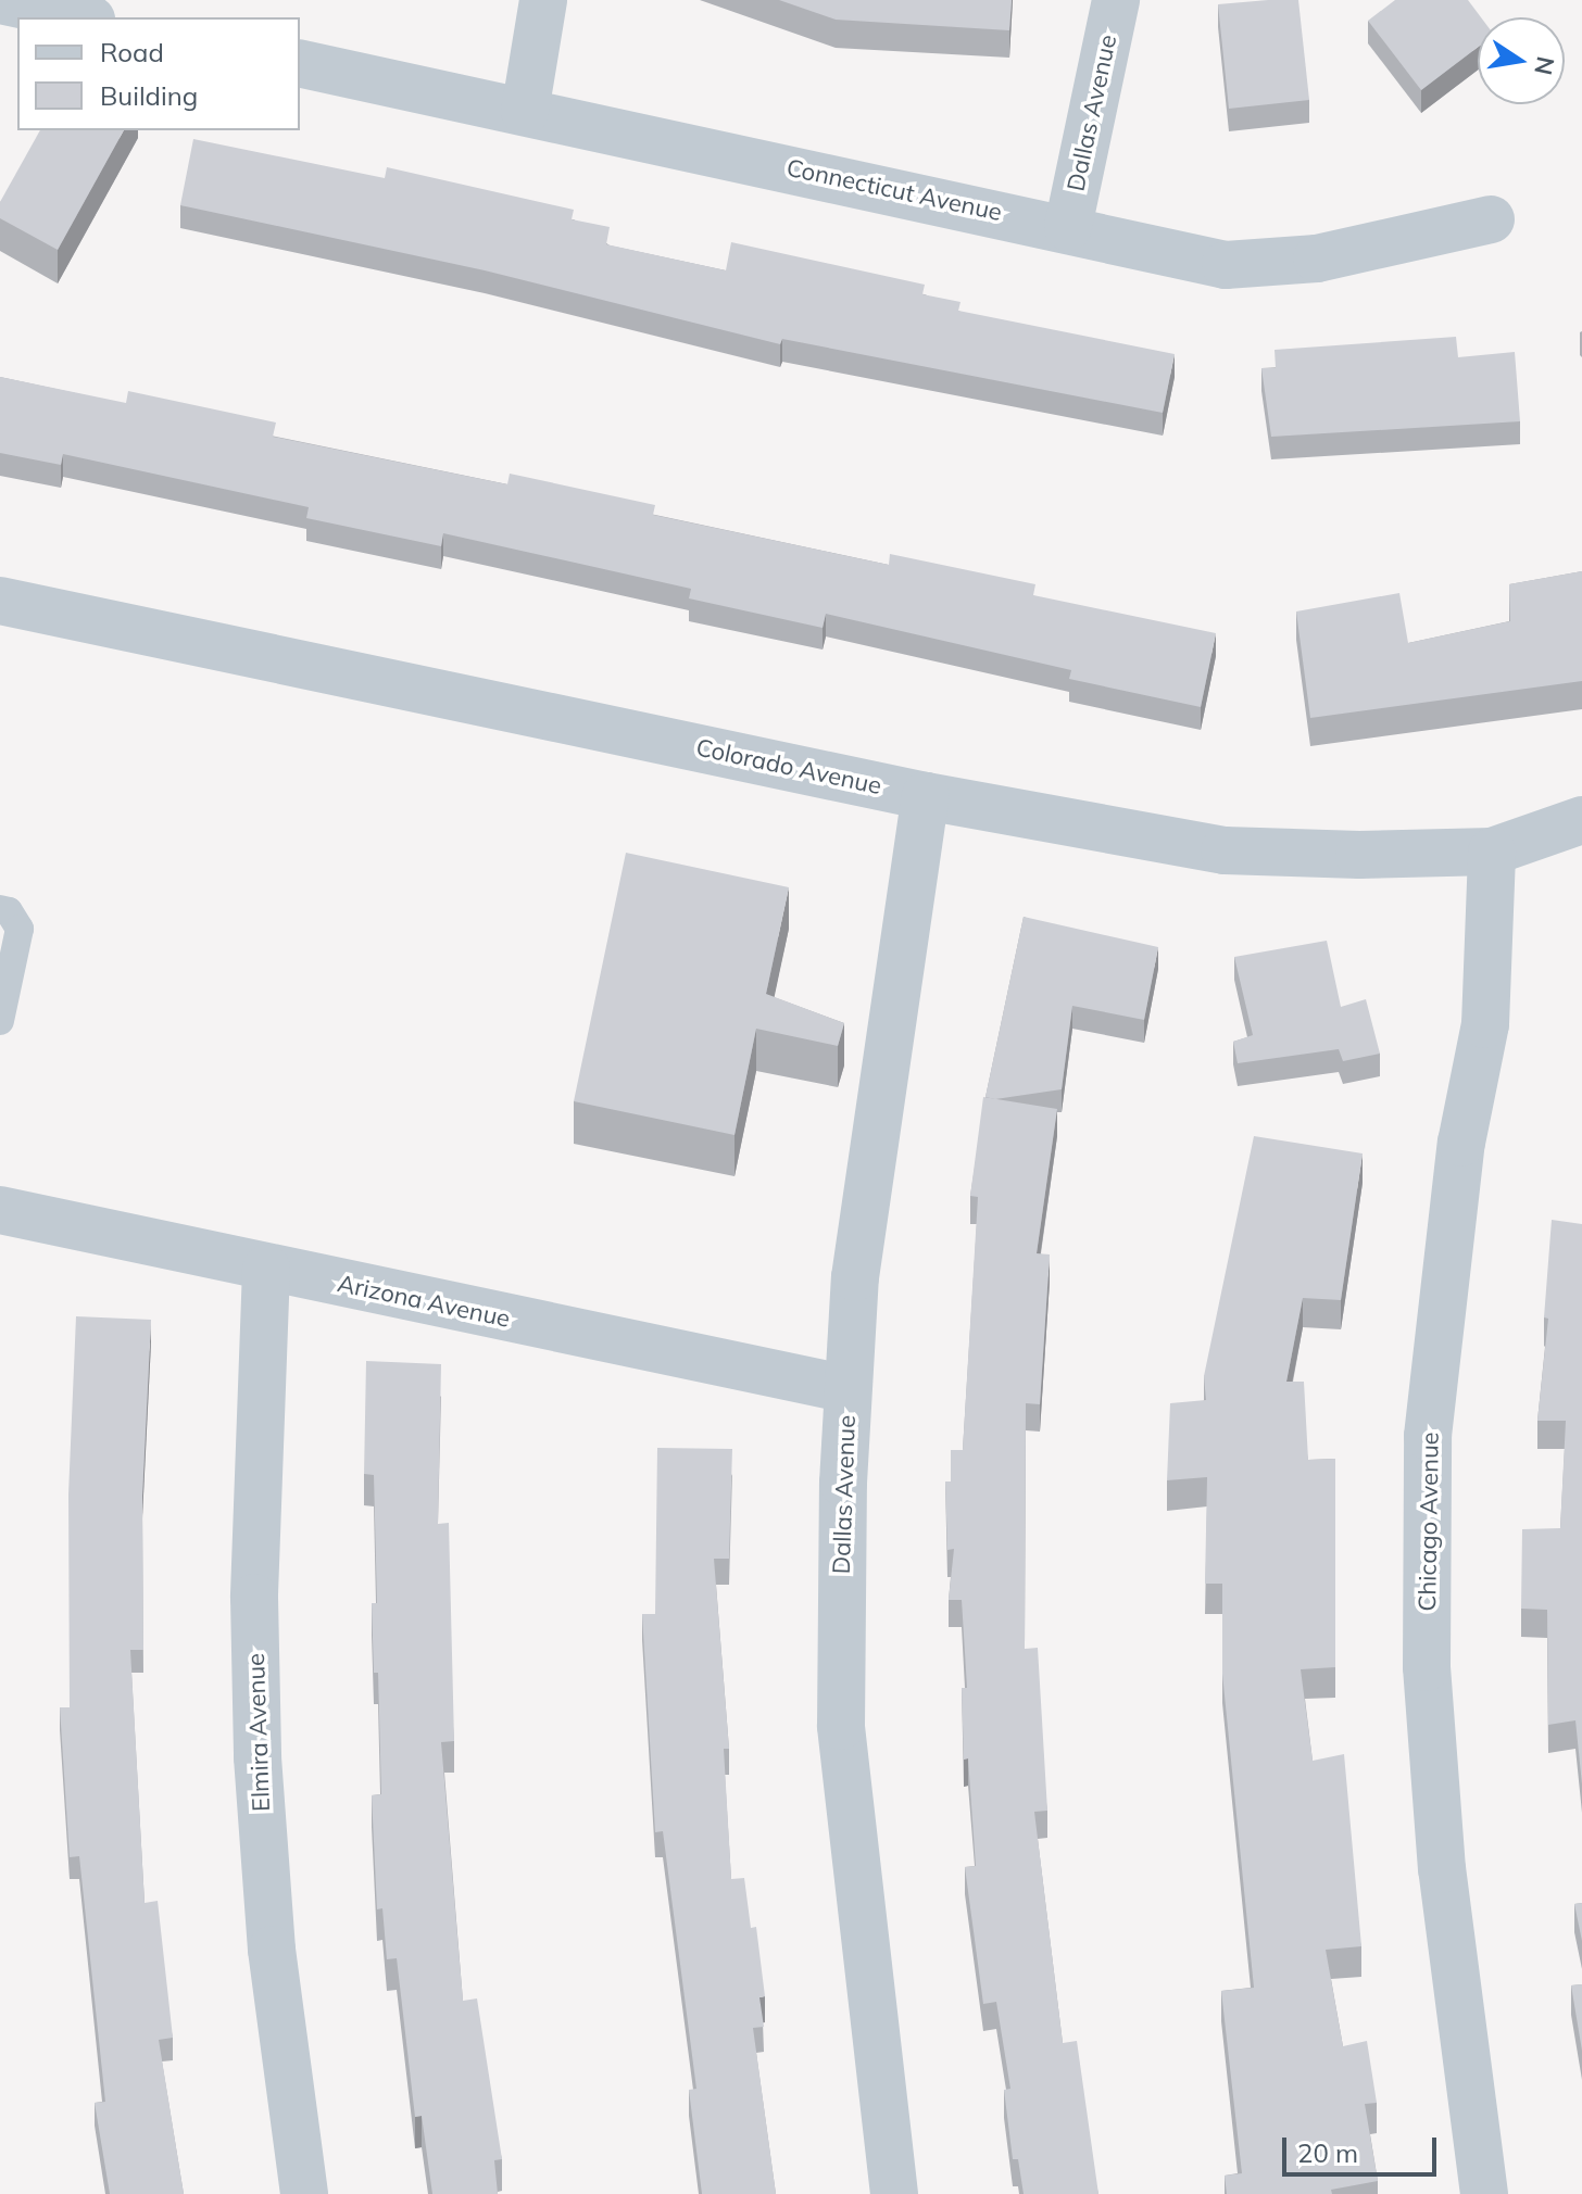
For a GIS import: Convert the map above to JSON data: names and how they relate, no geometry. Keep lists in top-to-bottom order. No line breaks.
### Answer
{"streets":{"street":["Dallas Avenue","Connecticut Avenue","Colorado Avenue","Arizona Avenue","Chicago Avenue","Elmira Avenue"]},"crossings":[["Dallas Avenue","Connecticut Avenue"],["Dallas Avenue","Colorado Avenue"],["Dallas Avenue","Arizona Avenue"],["Colorado Avenue","Chicago Avenue"],["Arizona Avenue","Elmira Avenue"]],"legend":["Road","Building"],"scale_bar":"20 m","north":"right"}
